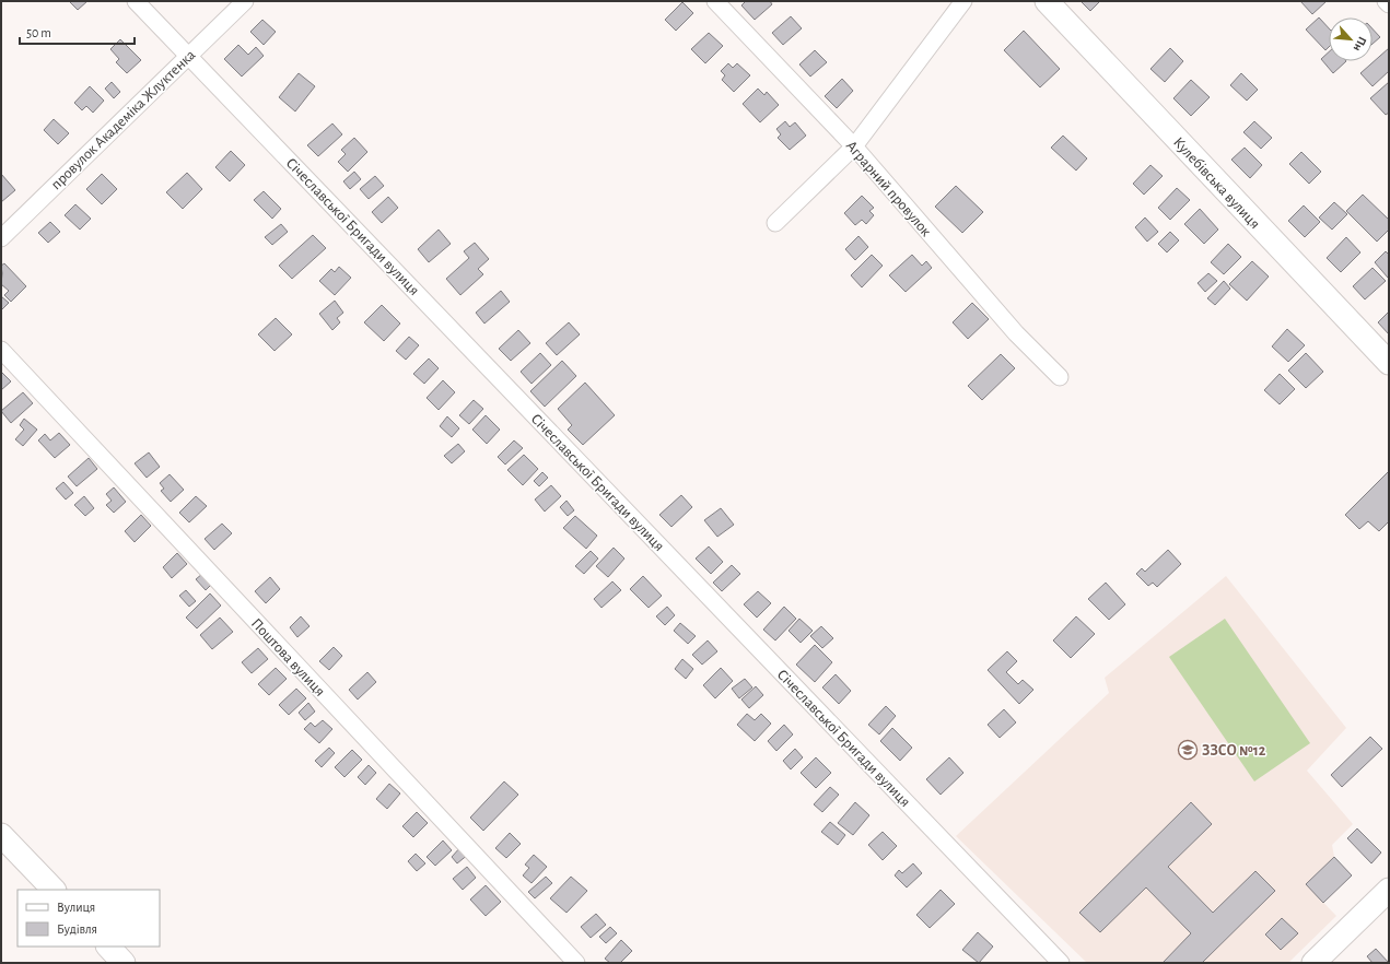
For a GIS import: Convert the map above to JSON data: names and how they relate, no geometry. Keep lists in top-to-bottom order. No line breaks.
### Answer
{"streets":{"street":["провулок Академіка Жлуктенка","Кулебівська вулиця","Аграрний провулок","Січеславської Бригади вулиця","Поштова вулиця"]},"crossings":[["провулок Академіка Жлуктенка","Січеславської Бригади вулиця"]],"places":{"school or university":["ЗЗСО №12"]},"legend":["Вулиця","Будівля"],"scale_bar":"50 m","north":"bottom right"}
